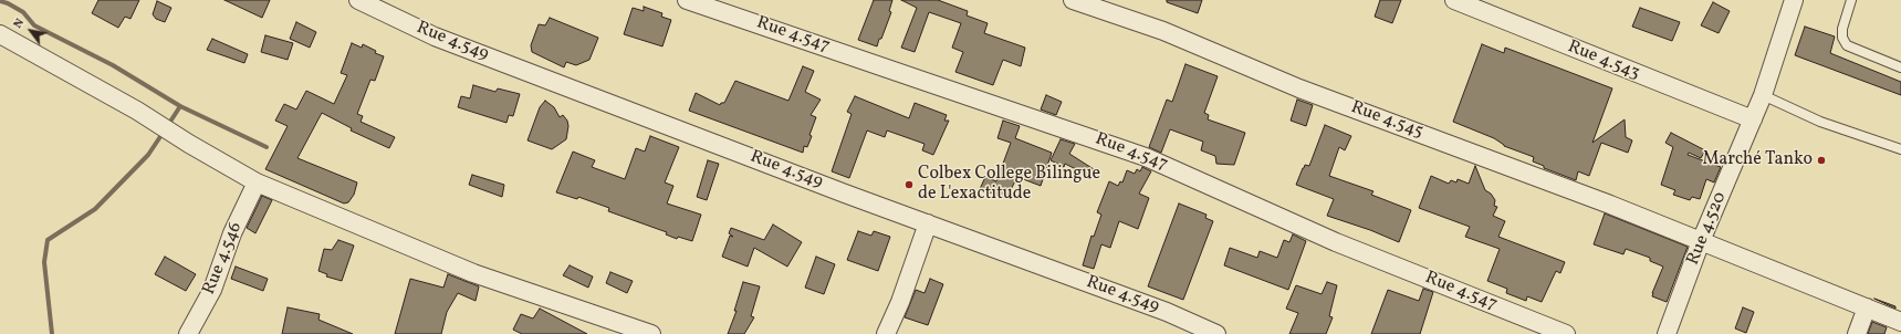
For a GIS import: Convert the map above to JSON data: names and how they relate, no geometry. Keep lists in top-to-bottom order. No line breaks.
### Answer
{"streets":{"street":["Rue 4.547","Rue 4.549","Rue 4.543","Rue 4.545","Rue 4.520","Rue 4.546"]},"crossings":[["Rue 4.543","Rue 4.520"],["Rue 4.545","Rue 4.520"]],"places":["Marché Tanko","Colbex College Bilingue de L'exactitude"],"north":"top left"}
